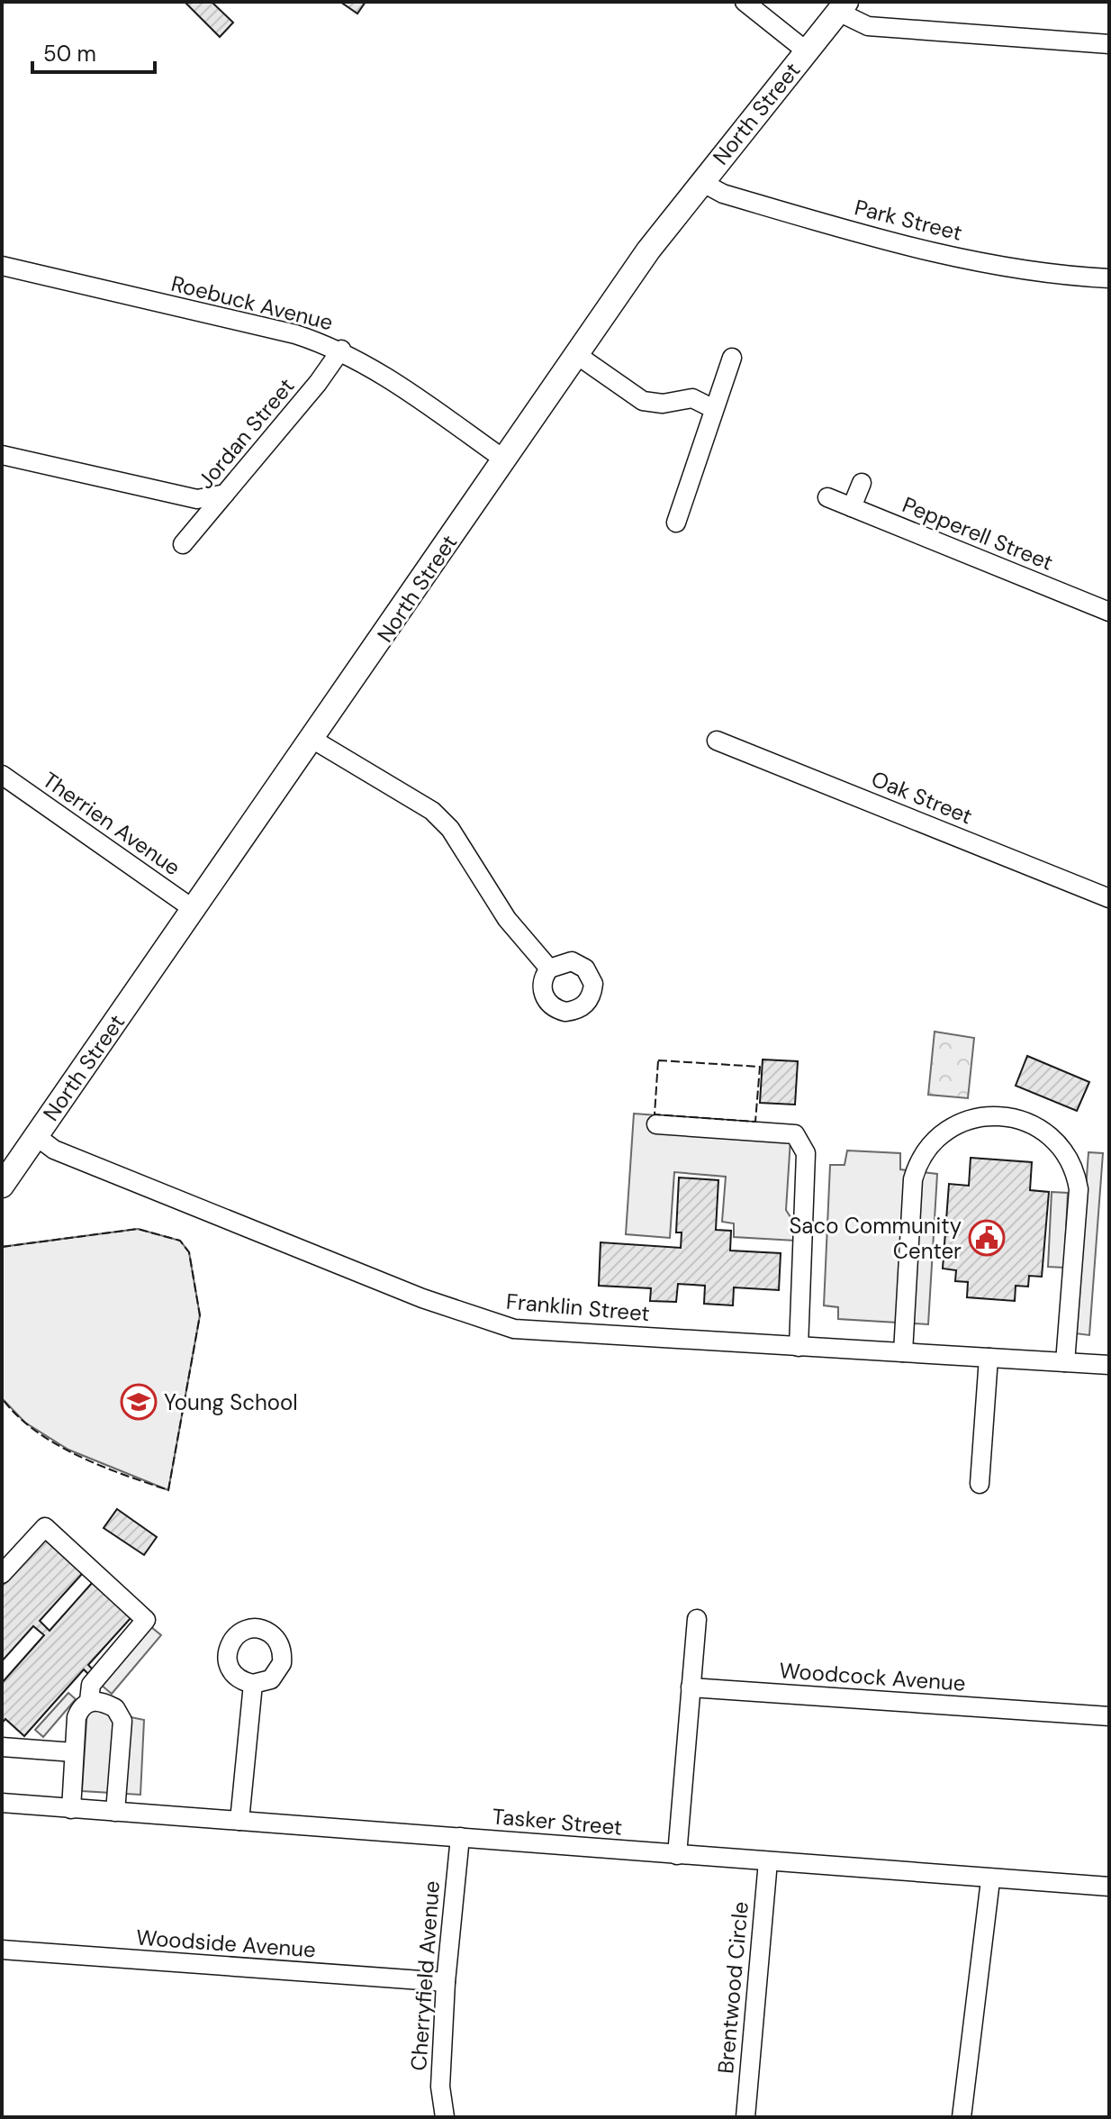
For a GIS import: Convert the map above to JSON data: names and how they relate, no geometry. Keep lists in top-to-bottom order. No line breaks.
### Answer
{"streets":{"main road":["North Street"],"street":["Park Street","Roebuck Avenue","Jordan Street","Pepperell Street","Oak Street","Therrien Avenue","Franklin Street","Woodcock Avenue","Tasker Street","Woodside Avenue","Cherryfield Avenue","Brentwood Circle"]},"crossings":[["North Street","Park Street"],["North Street","Roebuck Avenue"],["North Street","Therrien Avenue"],["North Street","Franklin Street"],["Roebuck Avenue","Jordan Street"],["Tasker Street","Cherryfield Avenue"],["Tasker Street","Brentwood Circle"],["Woodside Avenue","Cherryfield Avenue"]],"places":{"public building":["Saco Community Center"],"school or university":["Young School"]},"scale_bar":"50 m"}
